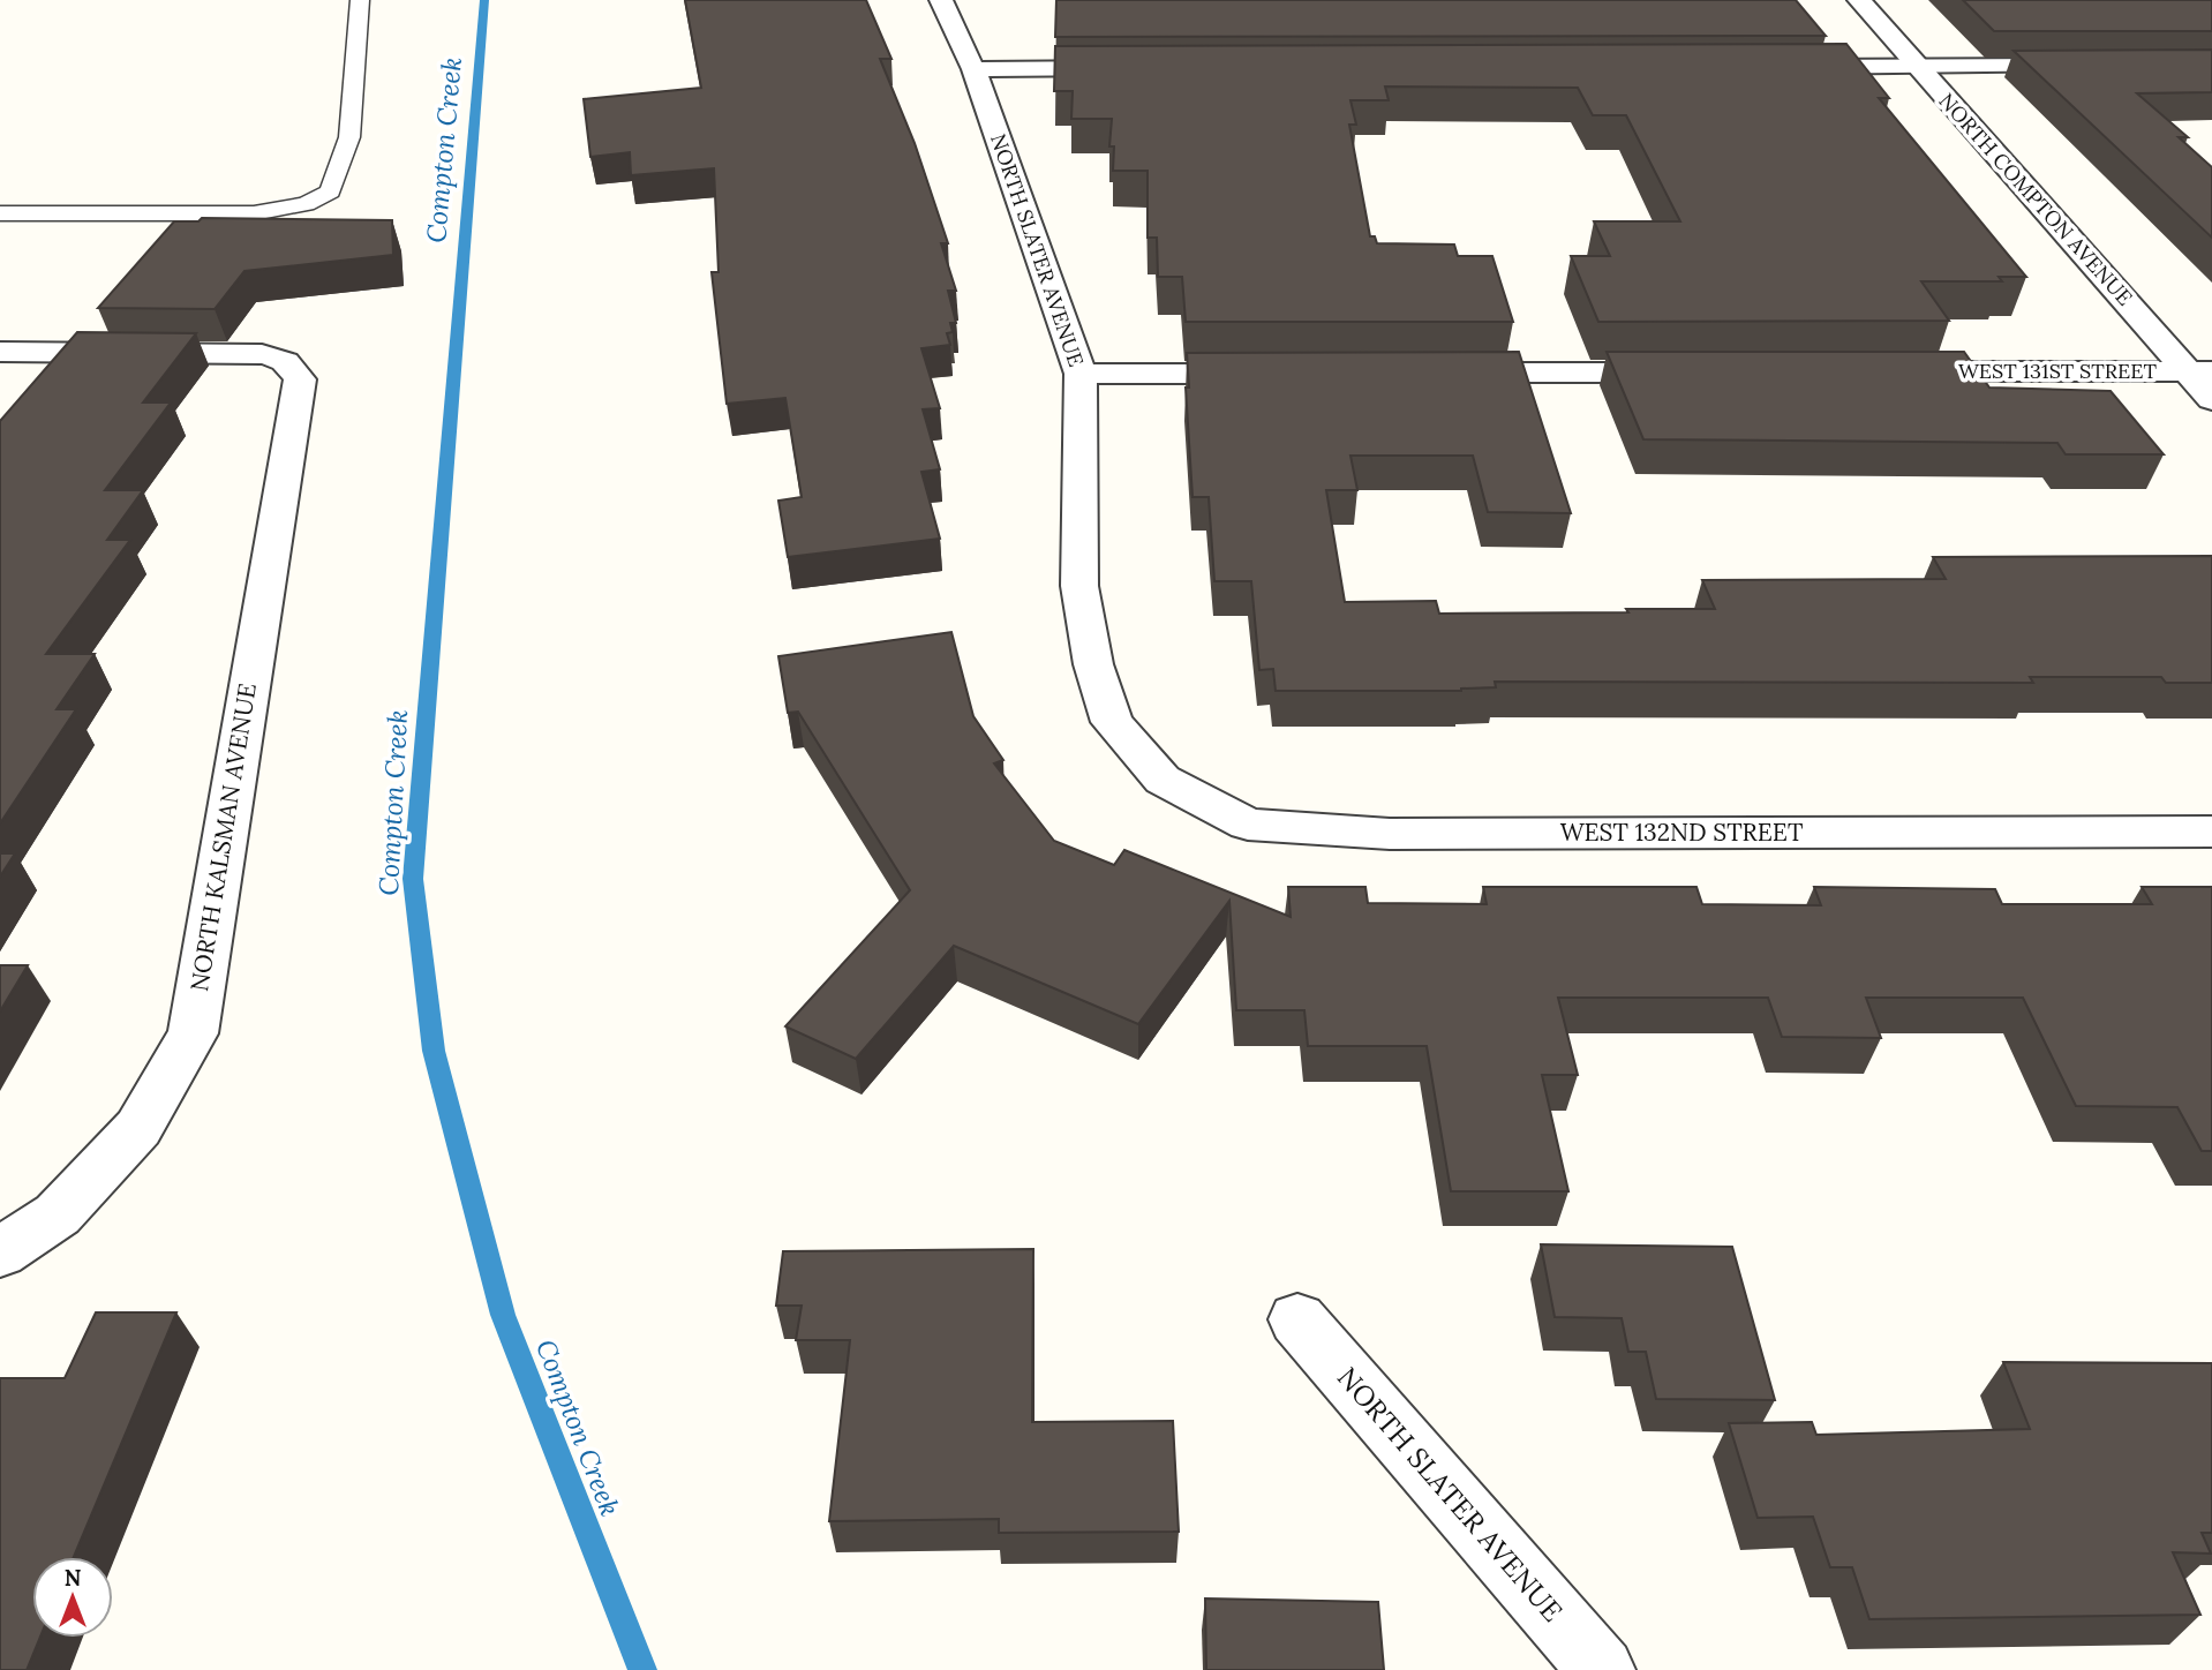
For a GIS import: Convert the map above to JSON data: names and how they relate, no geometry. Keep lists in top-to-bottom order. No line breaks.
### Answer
{"streets":{"street":["NORTH COMPTON AVENUE","NORTH SLATER AVENUE","WEST 131ST STREET","WEST 132ND STREET","NORTH KALSMAN AVENUE"]},"crossings":[["NORTH COMPTON AVENUE","WEST 131ST STREET"],["NORTH SLATER AVENUE","WEST 132ND STREET"]],"water":["Compton Creek"],"north":"top"}
